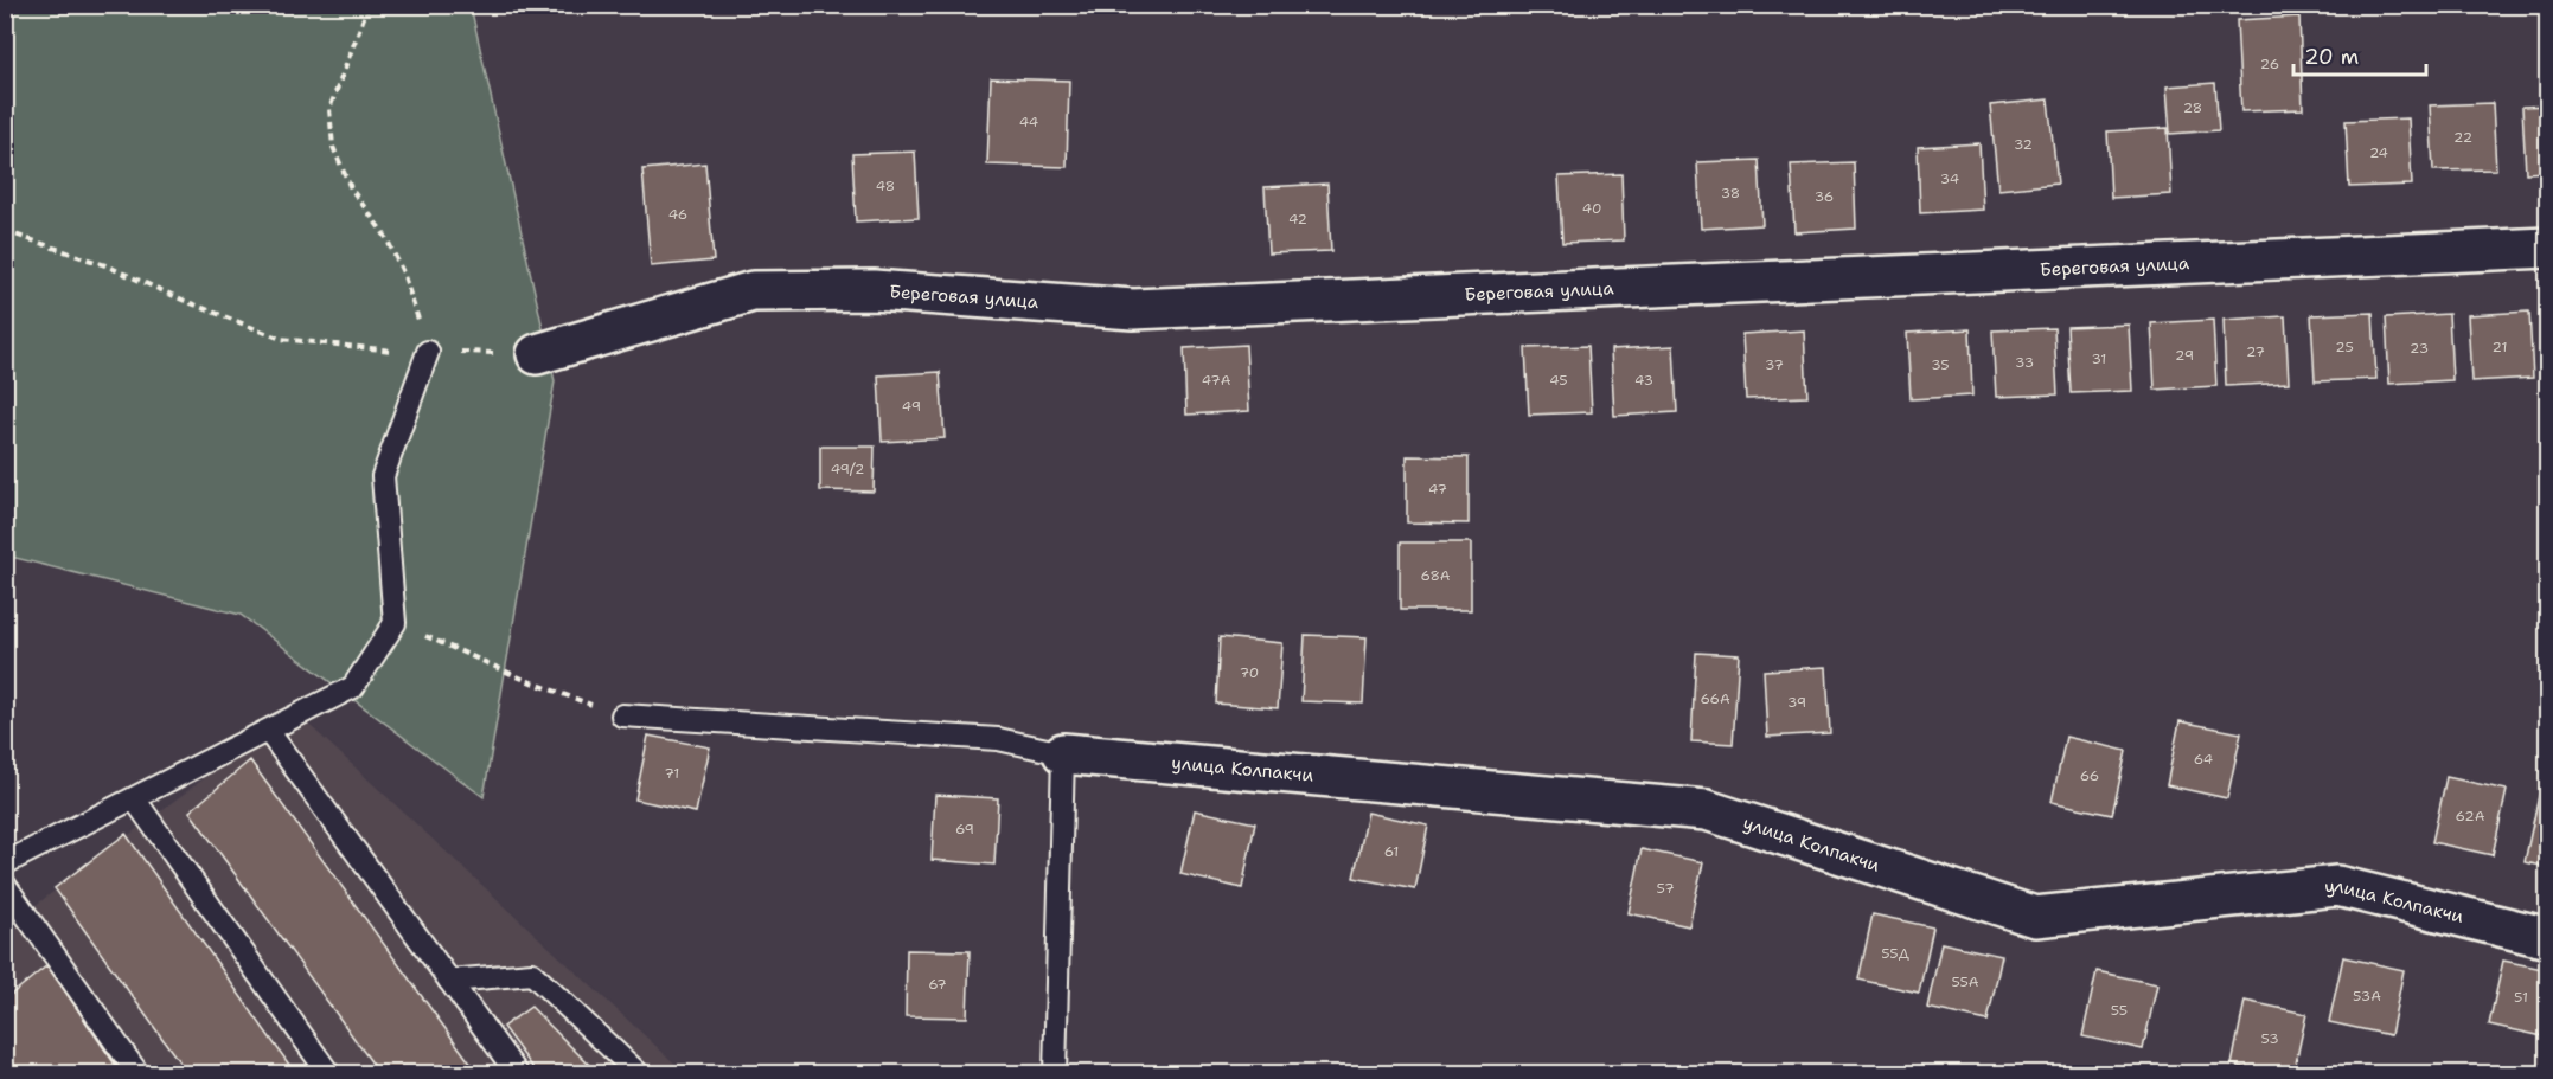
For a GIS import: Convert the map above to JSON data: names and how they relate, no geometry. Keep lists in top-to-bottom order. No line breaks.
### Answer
{"streets":{"street":["Береговая улица","улица Колпакчи"]},"house_numbers":["26","28","44","22","32","24","34","48","38","36","40","46","42","25","21","23","27","29","31","33","37","35","47А","45","43","49","49/2","47","68А","70","66А","39","64","71","66","62А","69","61","57","55Д","55А","67","53А","51","55","53"],"scale_bar":"20 m"}
